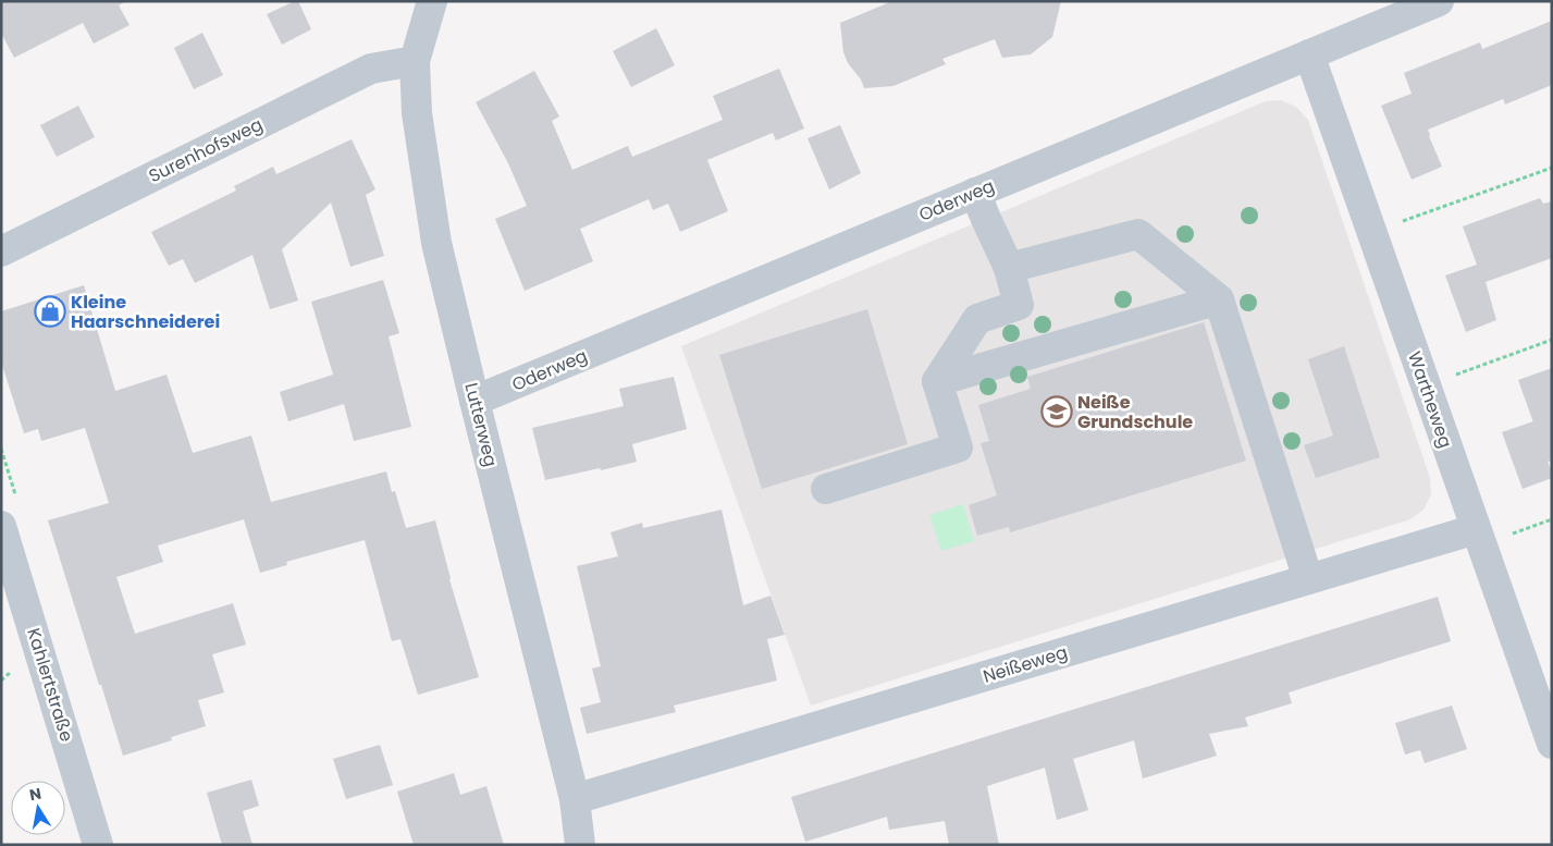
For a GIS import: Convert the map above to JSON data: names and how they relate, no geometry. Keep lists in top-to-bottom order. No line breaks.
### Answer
{"streets":{"street":["Surenhofsweg","Oderweg","Wartheweg","Lutterweg","Neißeweg","Kahlertstraße"]},"crossings":[["Surenhofsweg","Lutterweg"],["Oderweg","Wartheweg"],["Oderweg","Lutterweg"],["Wartheweg","Neißeweg"],["Lutterweg","Neißeweg"]],"places":{"shop":["Kleine Haarschneiderei"],"school or university":["Neiße Grundschule"]},"north":"top"}
